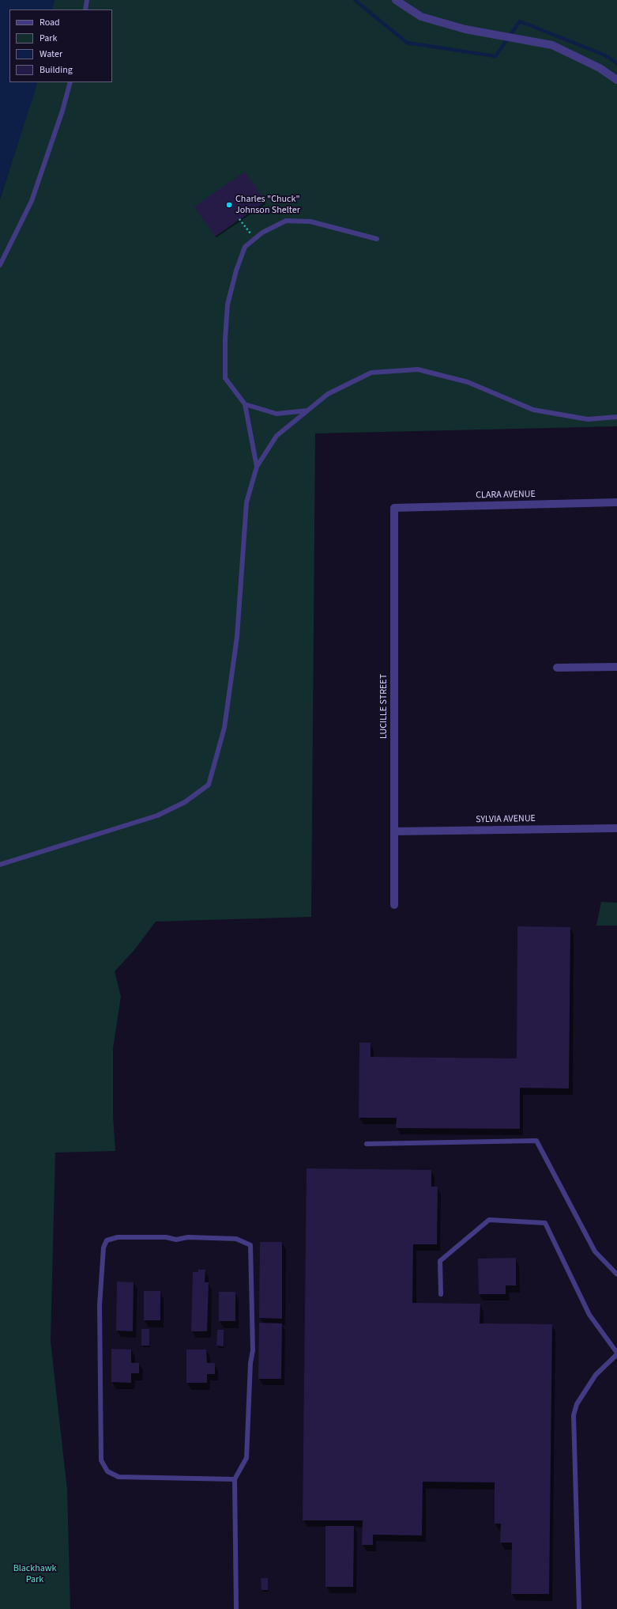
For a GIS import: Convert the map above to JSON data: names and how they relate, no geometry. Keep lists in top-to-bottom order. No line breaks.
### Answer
{"streets":{"street":["CLARA AVENUE","LUCILLE STREET","SYLVIA AVENUE"]},"crossings":[["CLARA AVENUE","LUCILLE STREET"],["LUCILLE STREET","SYLVIA AVENUE"]],"parks":["Blackhawk Park"],"places":["Charles \"Chuck\" Johnson Shelter"],"legend":["Road","Park","Water","Building"]}
